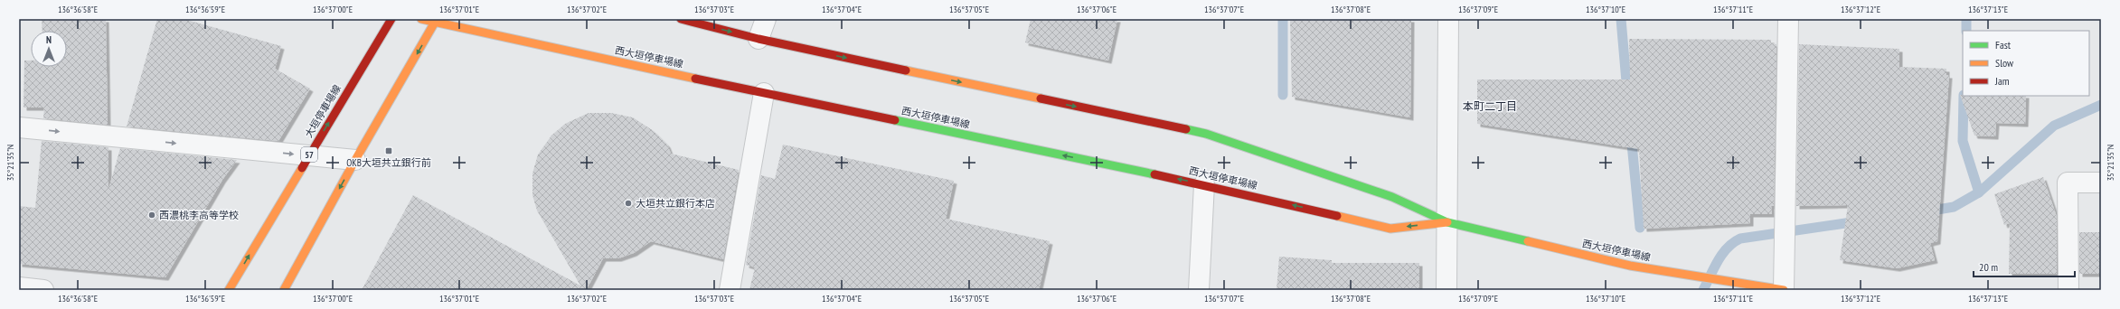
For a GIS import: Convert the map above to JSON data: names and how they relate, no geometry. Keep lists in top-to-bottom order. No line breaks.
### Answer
{"streets":{"main road":["西大垣停車場線","大垣停車場線","57"]},"districts":["本町二丁目"],"places":{"transit":["OKB大垣共立銀行前"],"other":["大垣共立銀行本店","西濃桃李高等学校"]},"legend":["Fast","Slow","Jam"],"scale_bar":"20 m","north":"top","coordinates":["136°36'58\"E","136°36'59\"E","136°37'00\"E","136°37'01\"E","136°37'02\"E","136°37'03\"E","136°37'04\"E","136°37'05\"E","136°37'06\"E","136°37'07\"E","136°37'08\"E","136°37'09\"E","136°37'10\"E","136°37'11\"E","136°37'12\"E","136°37'13\"E","35°21'35\"N"]}
